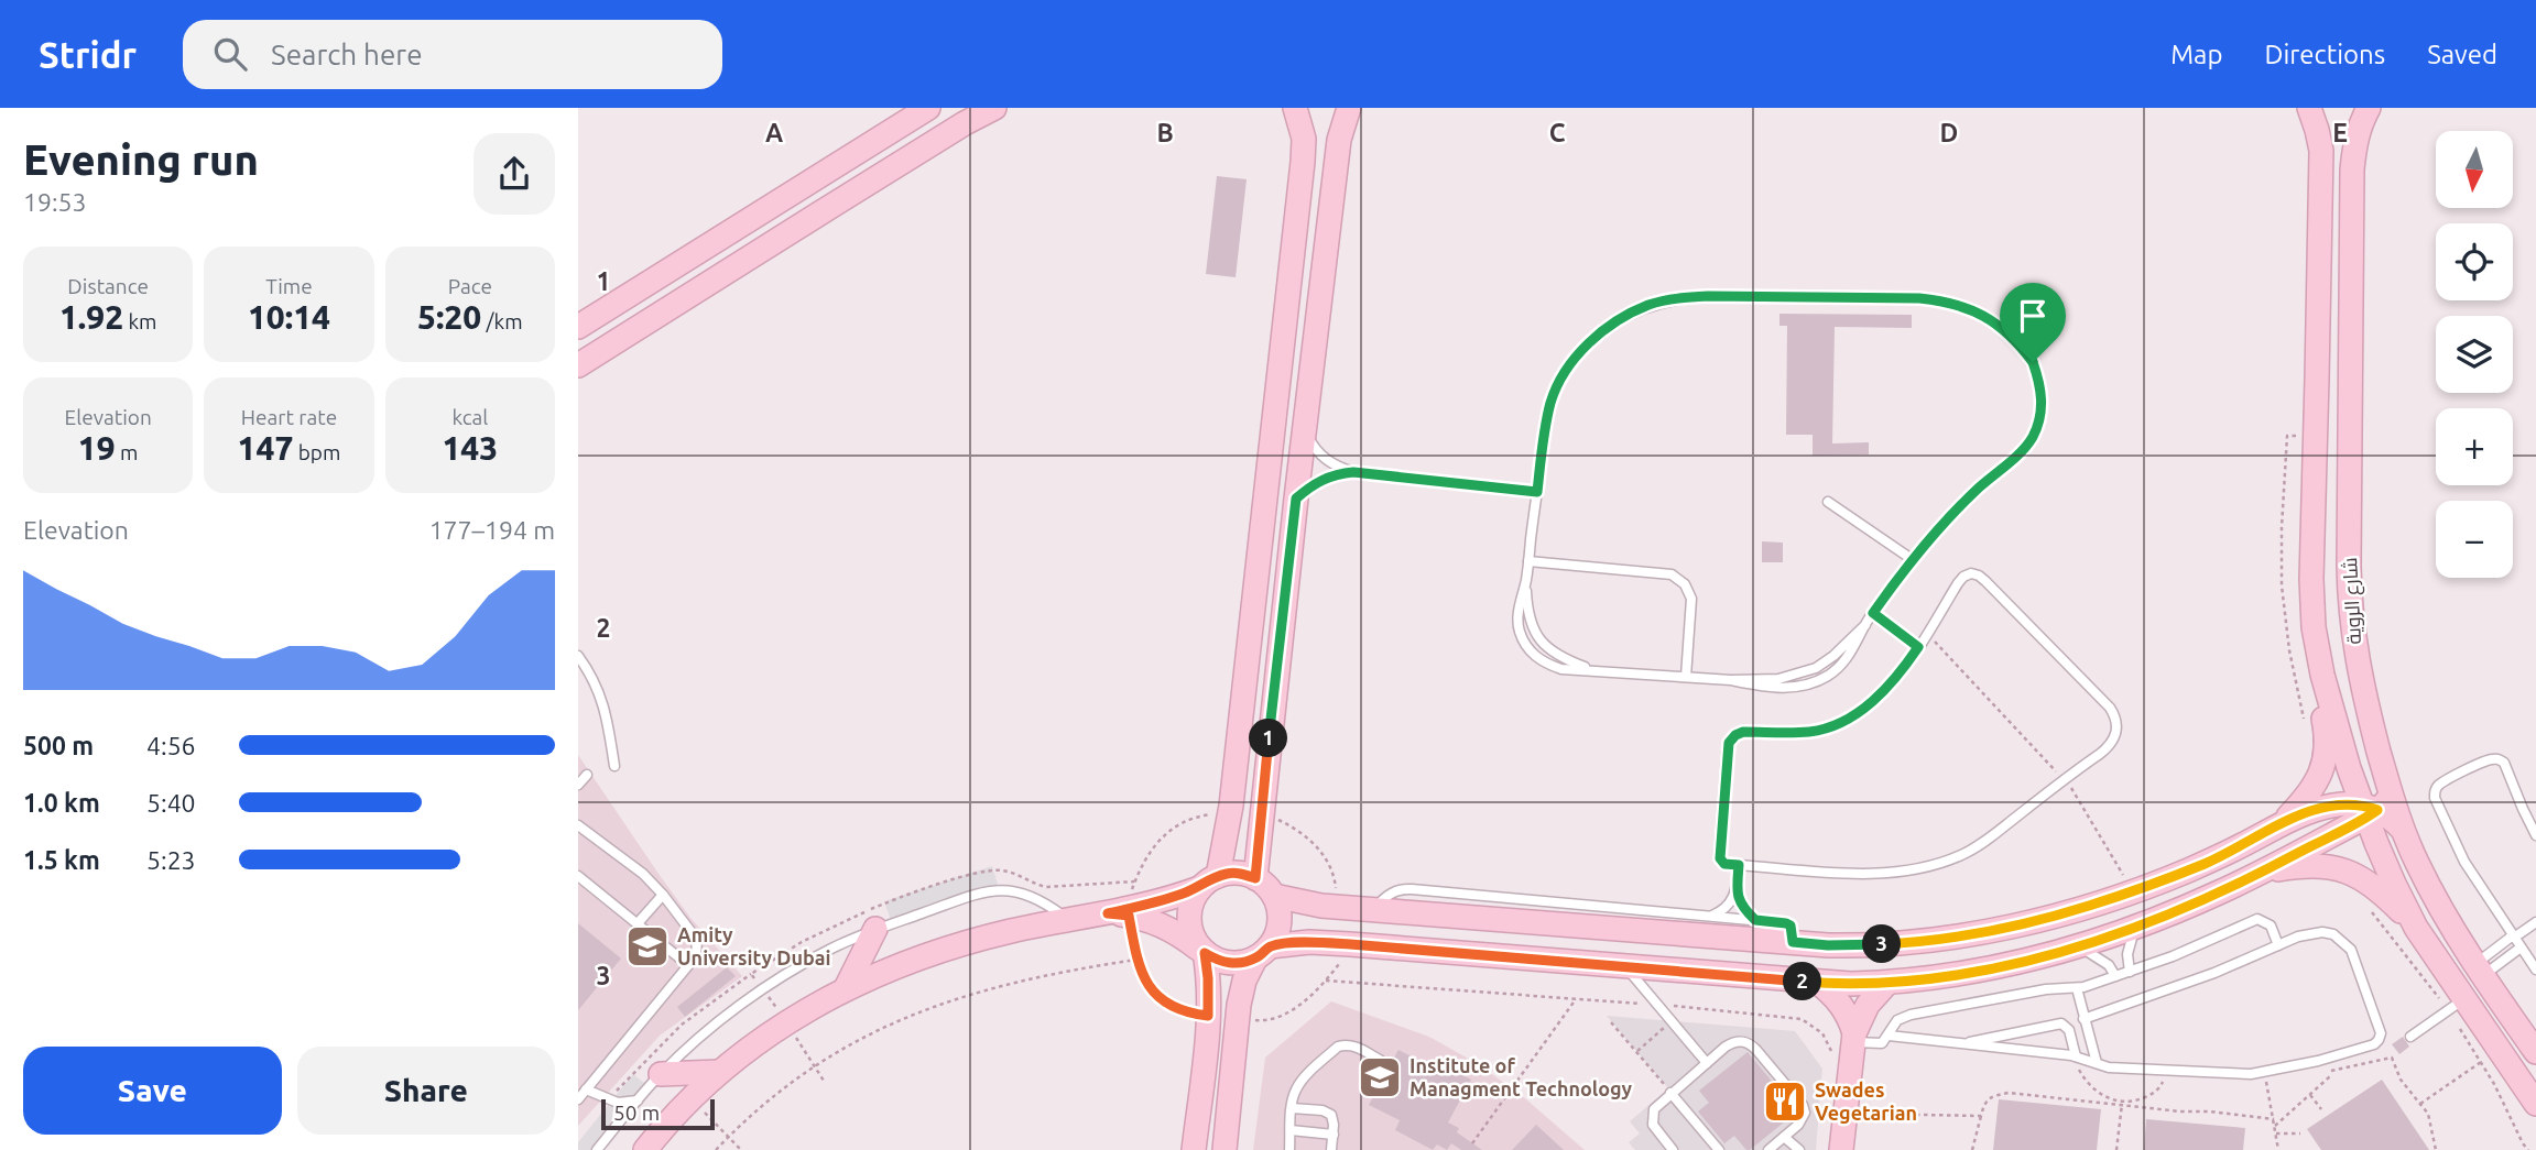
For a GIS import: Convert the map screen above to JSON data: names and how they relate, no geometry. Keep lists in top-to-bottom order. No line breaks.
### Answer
{"streets":{"street":["شارع الروية"]},"places":{"school or university":["Amity University Dubai","Institute of Managment Technology"],"restaurant":["Swades Vegetarian"]},"scale_bar":"50 m","north":"bottom","page":{"header":"Stridr","search":"Search here","nav":["Map","Directions","Saved"],"heading":["Evening run","19:53"],"map_buttons":["+","−"],"stats":[["Distance","1.92 km"],["Time","10:14"],["Pace","5:20 /km"],["Elevation","19 m"],["Heart rate","147 bpm"],["kcal","143"]],"chart":["Elevation","177–194 m"],"list":[{"name":"500 m","note":"4:56"},{"name":"1.0 km","note":"5:40"},{"name":"1.5 km","note":"5:23"}],"pins":["1","3","2"],"buttons":["Save","Share"],"scale":"50 m"},"grid":{"columns":["A","B","C","D","E"],"rows":["1","2","3"]}}
